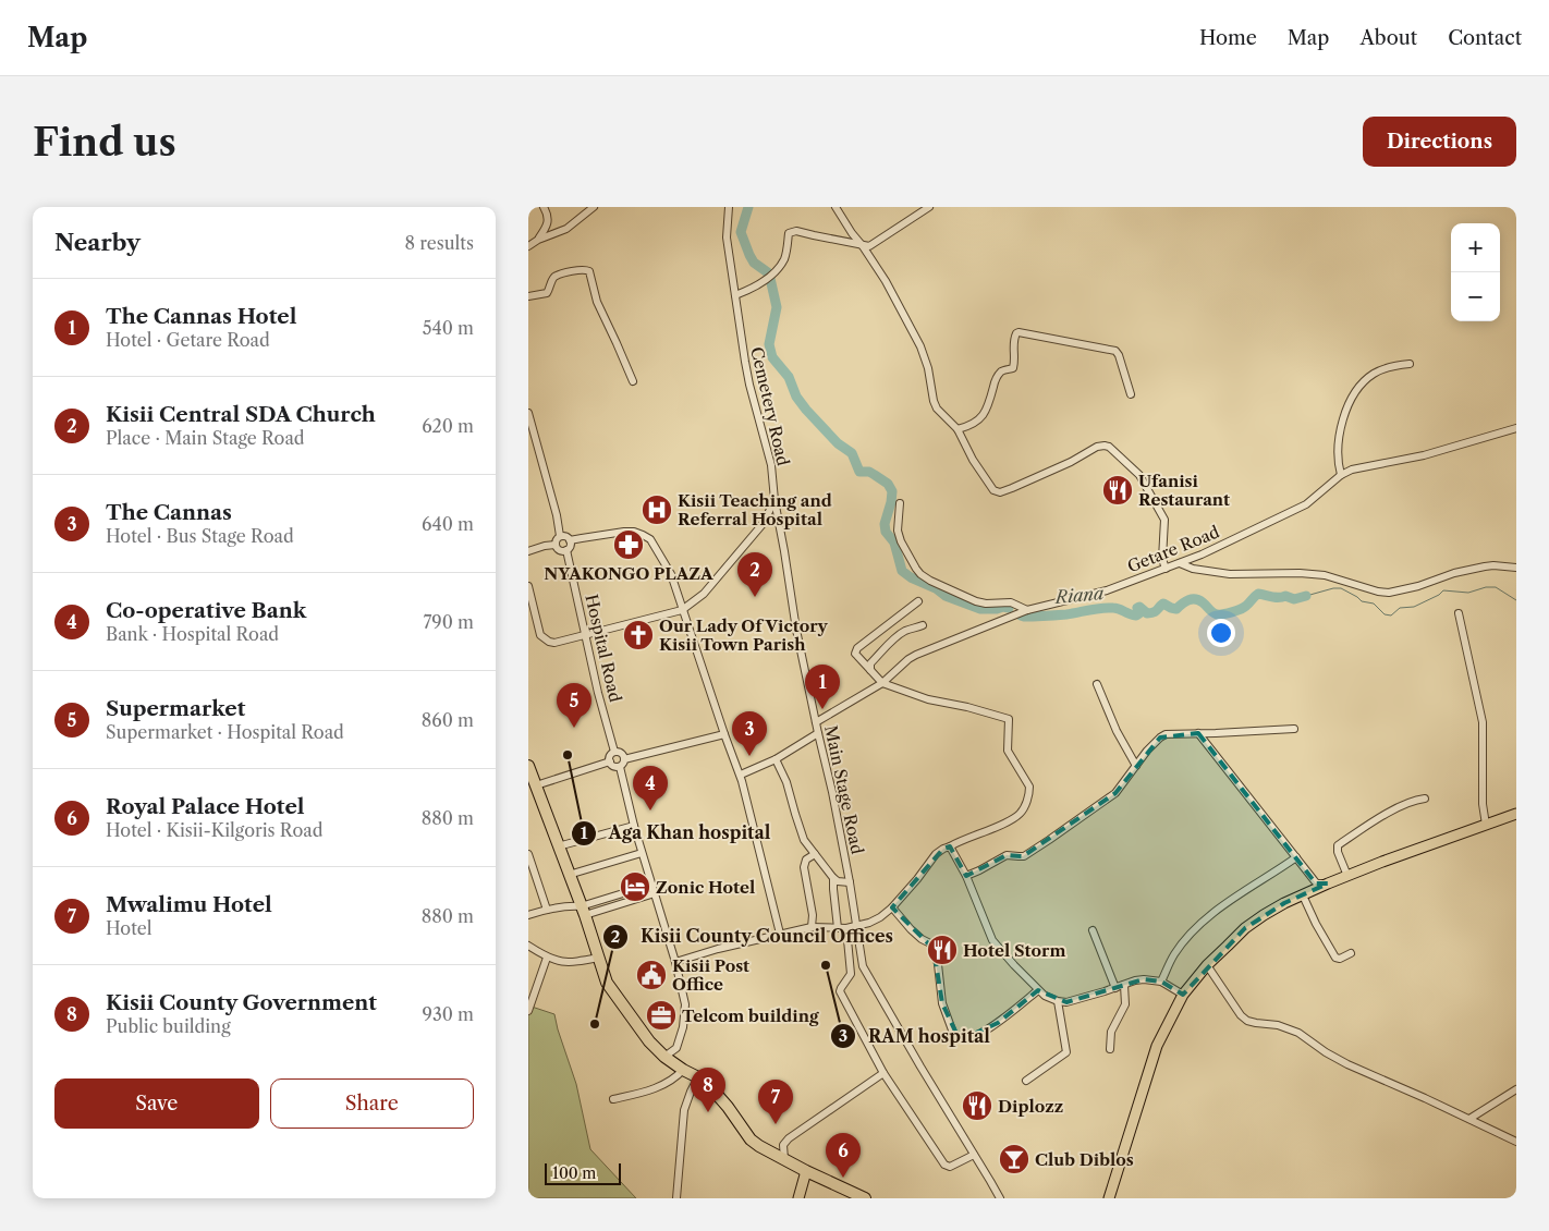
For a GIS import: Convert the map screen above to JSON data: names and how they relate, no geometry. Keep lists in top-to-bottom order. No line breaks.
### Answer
{"streets":{"street":["Cemetery Road","Getare Road","Hospital Road","Main Stage Road"]},"crossings":[["Cemetery Road","Main Stage Road"],["Getare Road","Main Stage Road"]],"water":["Riana"],"places":{"restaurant":["Ufanisi Restaurant","Hotel Storm","Diplozz"],"hospital":["Kisii Teaching and Referral Hospital"],"pharmacy":["NYAKONGO PLAZA"],"church":["Our Lady Of Victory Kisii Town Parish"],"other":["Aga Khan hospital","RAM hospital","Kisii County Council Offices"],"hotel":["Zonic Hotel"],"public building":["Kisii Post Office"],"office":["Telcom building"],"bar":["Club Diblos"]},"scale_bar":"100 m","page":{"header":"Map","nav":["Home","Map","About","Contact"],"buttons":["Directions",["Save","Share"]],"title":"Find us","heading":["Nearby","8 results"],"map_buttons":["+","−"],"list":[{"mark":"1","name":"The Cannas Hotel","note":"Hotel · Getare Road","value":"540 m"},{"mark":"2","name":"Kisii Central SDA Church","note":"Place · Main Stage Road","value":"620 m"},{"mark":"3","name":"The Cannas","note":"Hotel · Bus Stage Road","value":"640 m"},{"mark":"4","name":"Co-operative Bank","note":"Bank · Hospital Road","value":"790 m"},{"mark":"5","name":"Supermarket","note":"Supermarket · Hospital Road","value":"860 m"},{"mark":"6","name":"Royal Palace Hotel","note":"Hotel · Kisii-Kilgoris Road","value":"880 m"},{"mark":"7","name":"Mwalimu Hotel","note":"Hotel","value":"880 m"},{"mark":"8","name":"Kisii County Government","note":"Public building","value":"930 m"}],"pins":["2","1","5","3","4","8","7","6"],"scale":"100 m"}}
